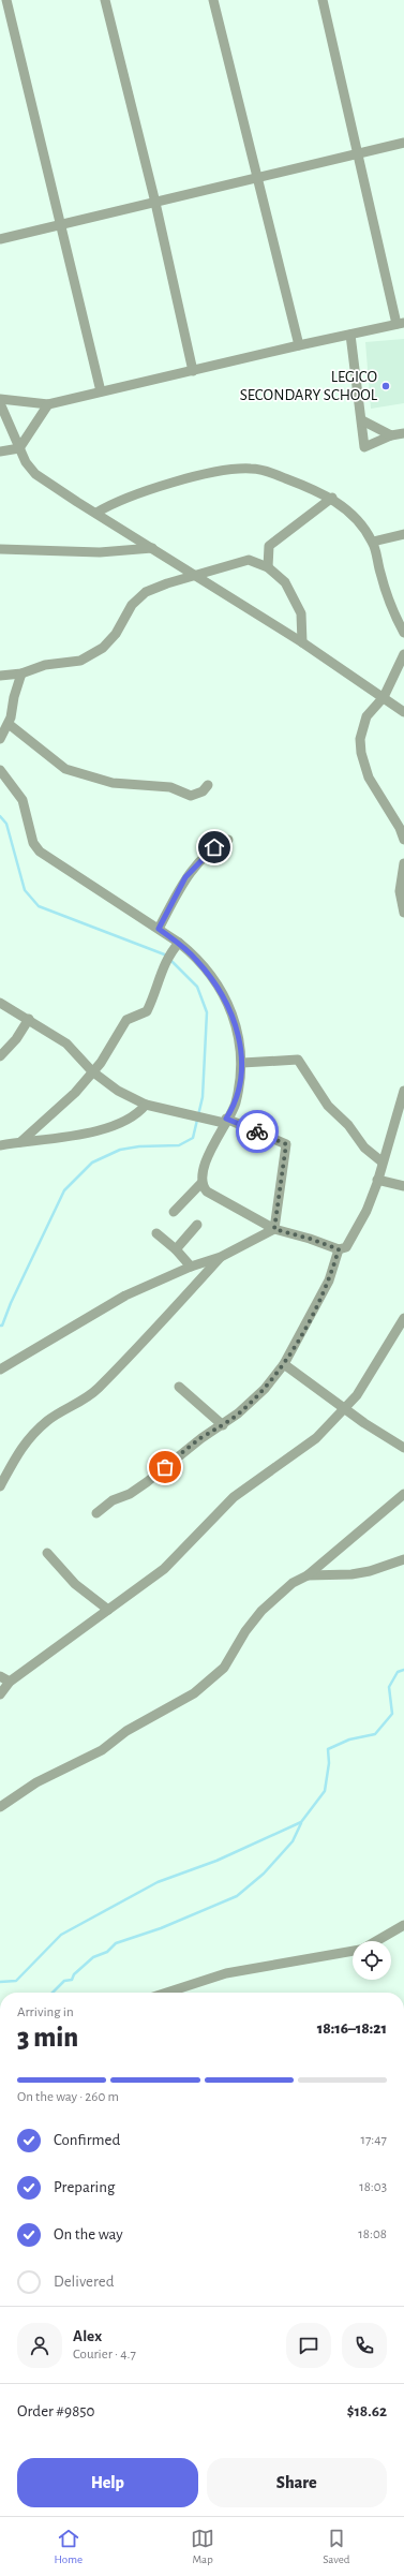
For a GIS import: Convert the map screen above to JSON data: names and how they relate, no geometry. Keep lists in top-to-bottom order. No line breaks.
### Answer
{"places":["LEGICO SECONDARY SCHOOL"],"page":{"heading":["3 min","Arriving in","18:16–18:21"],"panel":["Alex","Courier · 4.7","Order #9850","$18.62"],"bar":"On the way · 260 m","list":[["Confirmed","17:47"],["Preparing","18:03"],["On the way","18:08"],"Delivered"],"buttons":["Help","Share"],"tabs":["Home","Map","Saved"]}}
